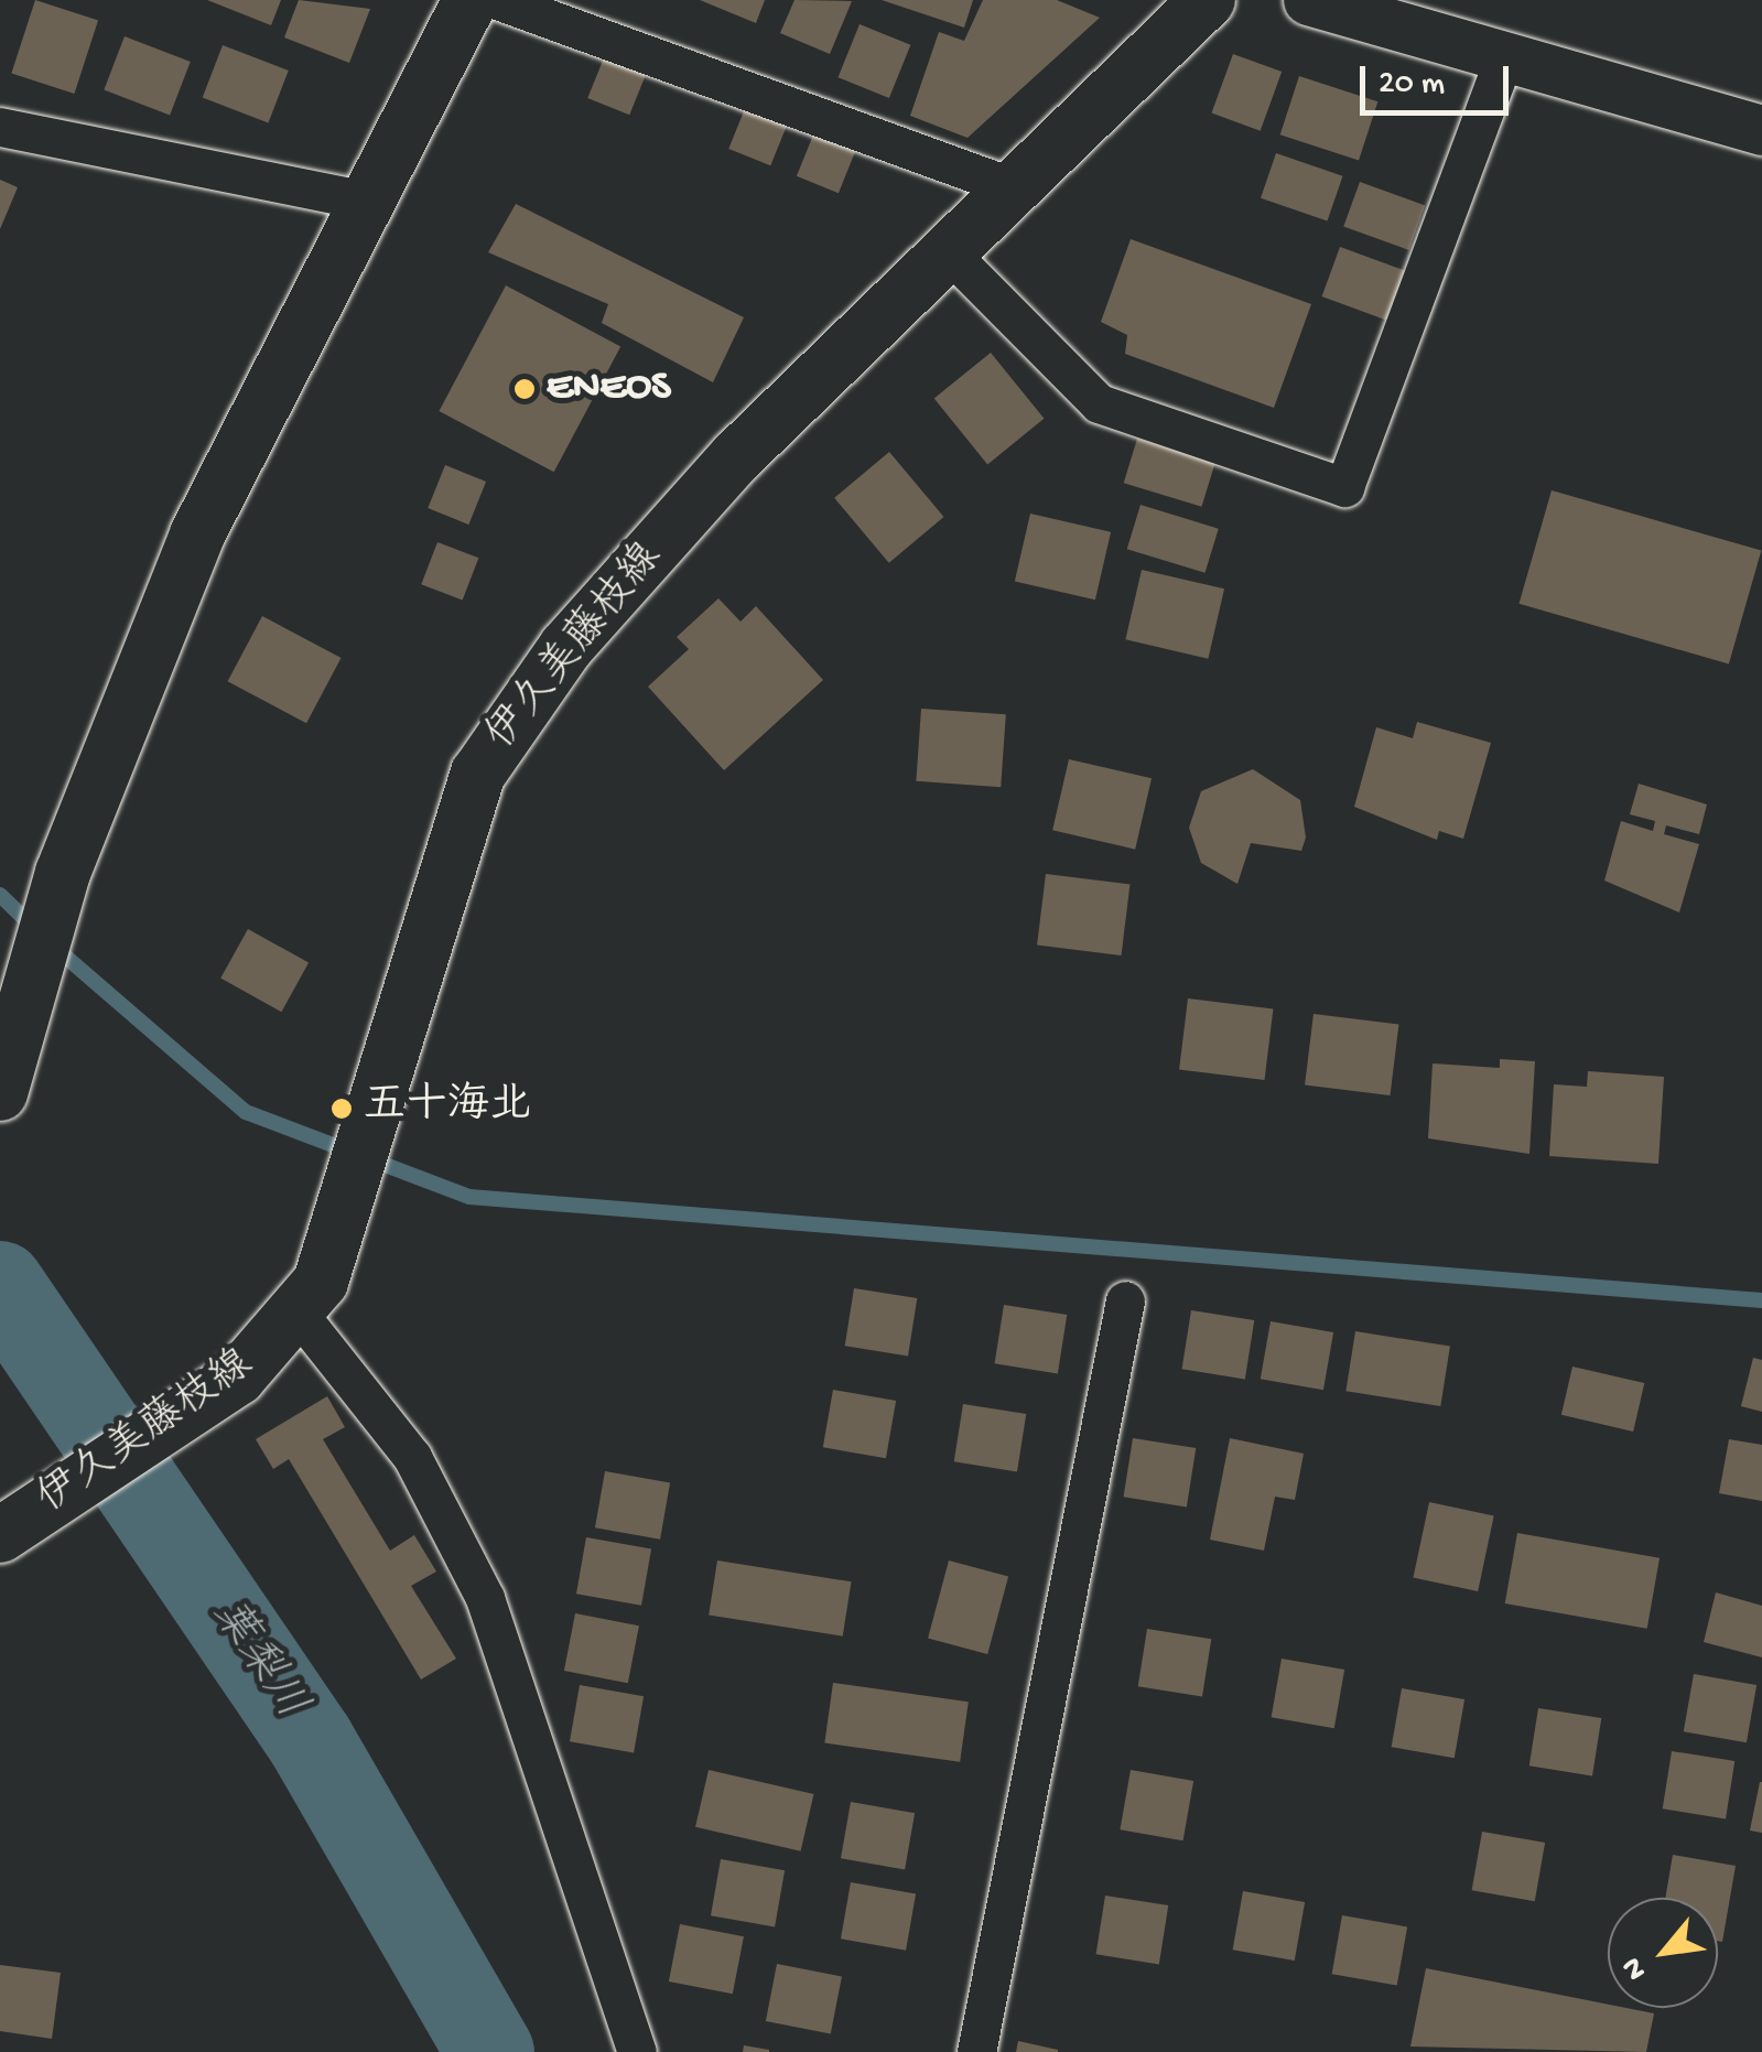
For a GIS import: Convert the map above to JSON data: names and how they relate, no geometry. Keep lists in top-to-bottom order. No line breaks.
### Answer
{"streets":{"main road":["伊久美藤枝線"]},"water":["葉梨川"],"places":["ENEOS","五十海北"],"scale_bar":"20 m","north":"bottom left"}
